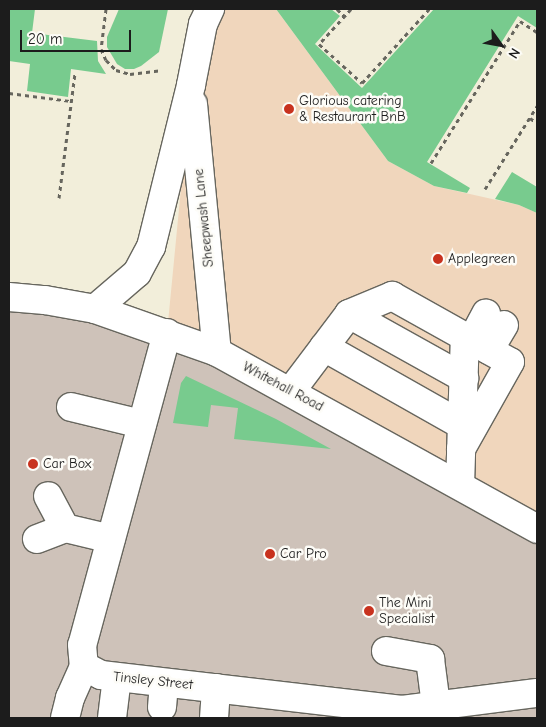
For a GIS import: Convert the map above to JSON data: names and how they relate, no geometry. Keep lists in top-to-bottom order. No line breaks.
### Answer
{"streets":{"main road":["Sheepwash Lane","Whitehall Road","Tinsley Street"]},"crossings":[["Sheepwash Lane","Whitehall Road"]],"places":["Glorious catering & Restaurant BnB","Applegreen","Car Box","Car Pro","The Mini Specialist"],"scale_bar":"20 m","north":"bottom right"}
